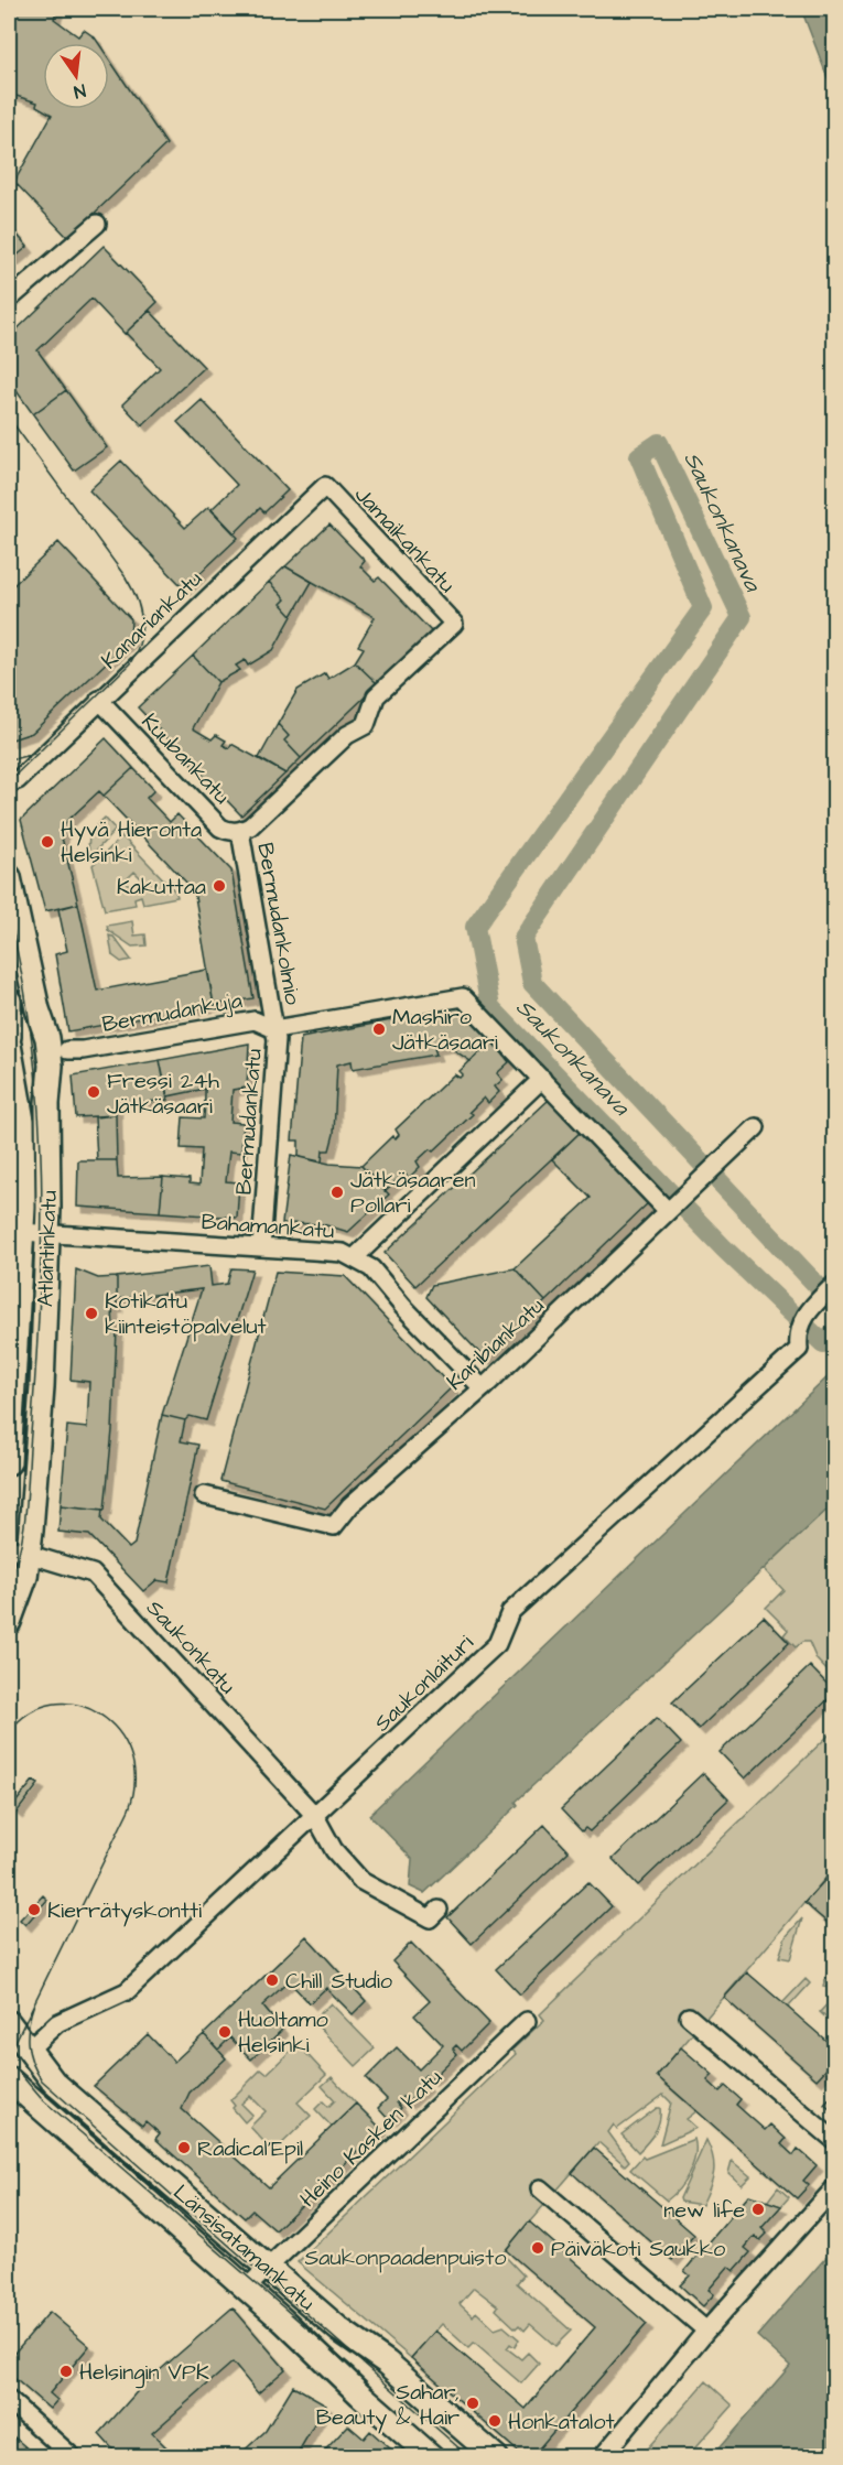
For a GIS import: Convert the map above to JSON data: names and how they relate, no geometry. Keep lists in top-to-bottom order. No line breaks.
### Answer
{"streets":{"street":["Jamaikankatu","Kanariankatu","Kuubankatu","Bermudankolmio","Bermudankuja","Bermudankatu","Bahamankatu","Atlantinkatu","Karibiankatu","Saukonkatu","Saukonlaituri","Heino Kasken katu","Länsisatamankatu"]},"crossings":[["Jamaikankatu","Kanariankatu"],["Jamaikankatu","Kuubankatu"],["Jamaikankatu","Bermudankolmio"],["Kanariankatu","Kuubankatu"],["Kuubankatu","Bermudankolmio"],["Bermudankolmio","Bermudankuja"],["Bermudankolmio","Bermudankatu"],["Bermudankuja","Bermudankatu"],["Bermudankatu","Bahamankatu"],["Bahamankatu","Atlantinkatu"],["Bahamankatu","Karibiankatu"],["Atlantinkatu","Saukonkatu"],["Saukonkatu","Saukonlaituri"],["Saukonlaituri","Länsisatamankatu"],["Heino Kasken katu","Länsisatamankatu"]],"water":["Saukonkanava"],"parks":["Saukonpaadenpuisto"],"places":["Hyvä Hieronta Helsinki","Kakuttaa","Mashiro Jätkäsaari","Fressi 24h Jätkäsaari","Jätkäsaaren Pollari","Kotikatu kiinteistöpalvelut","Kierrätyskontti","Chill Studio","Huoltamo Helsinki","Radical’Epil","new life","Päiväkoti Saukko","Helsingin VPK","Sahar, Beauty & Hair","Honkatalot"],"north":"bottom"}
